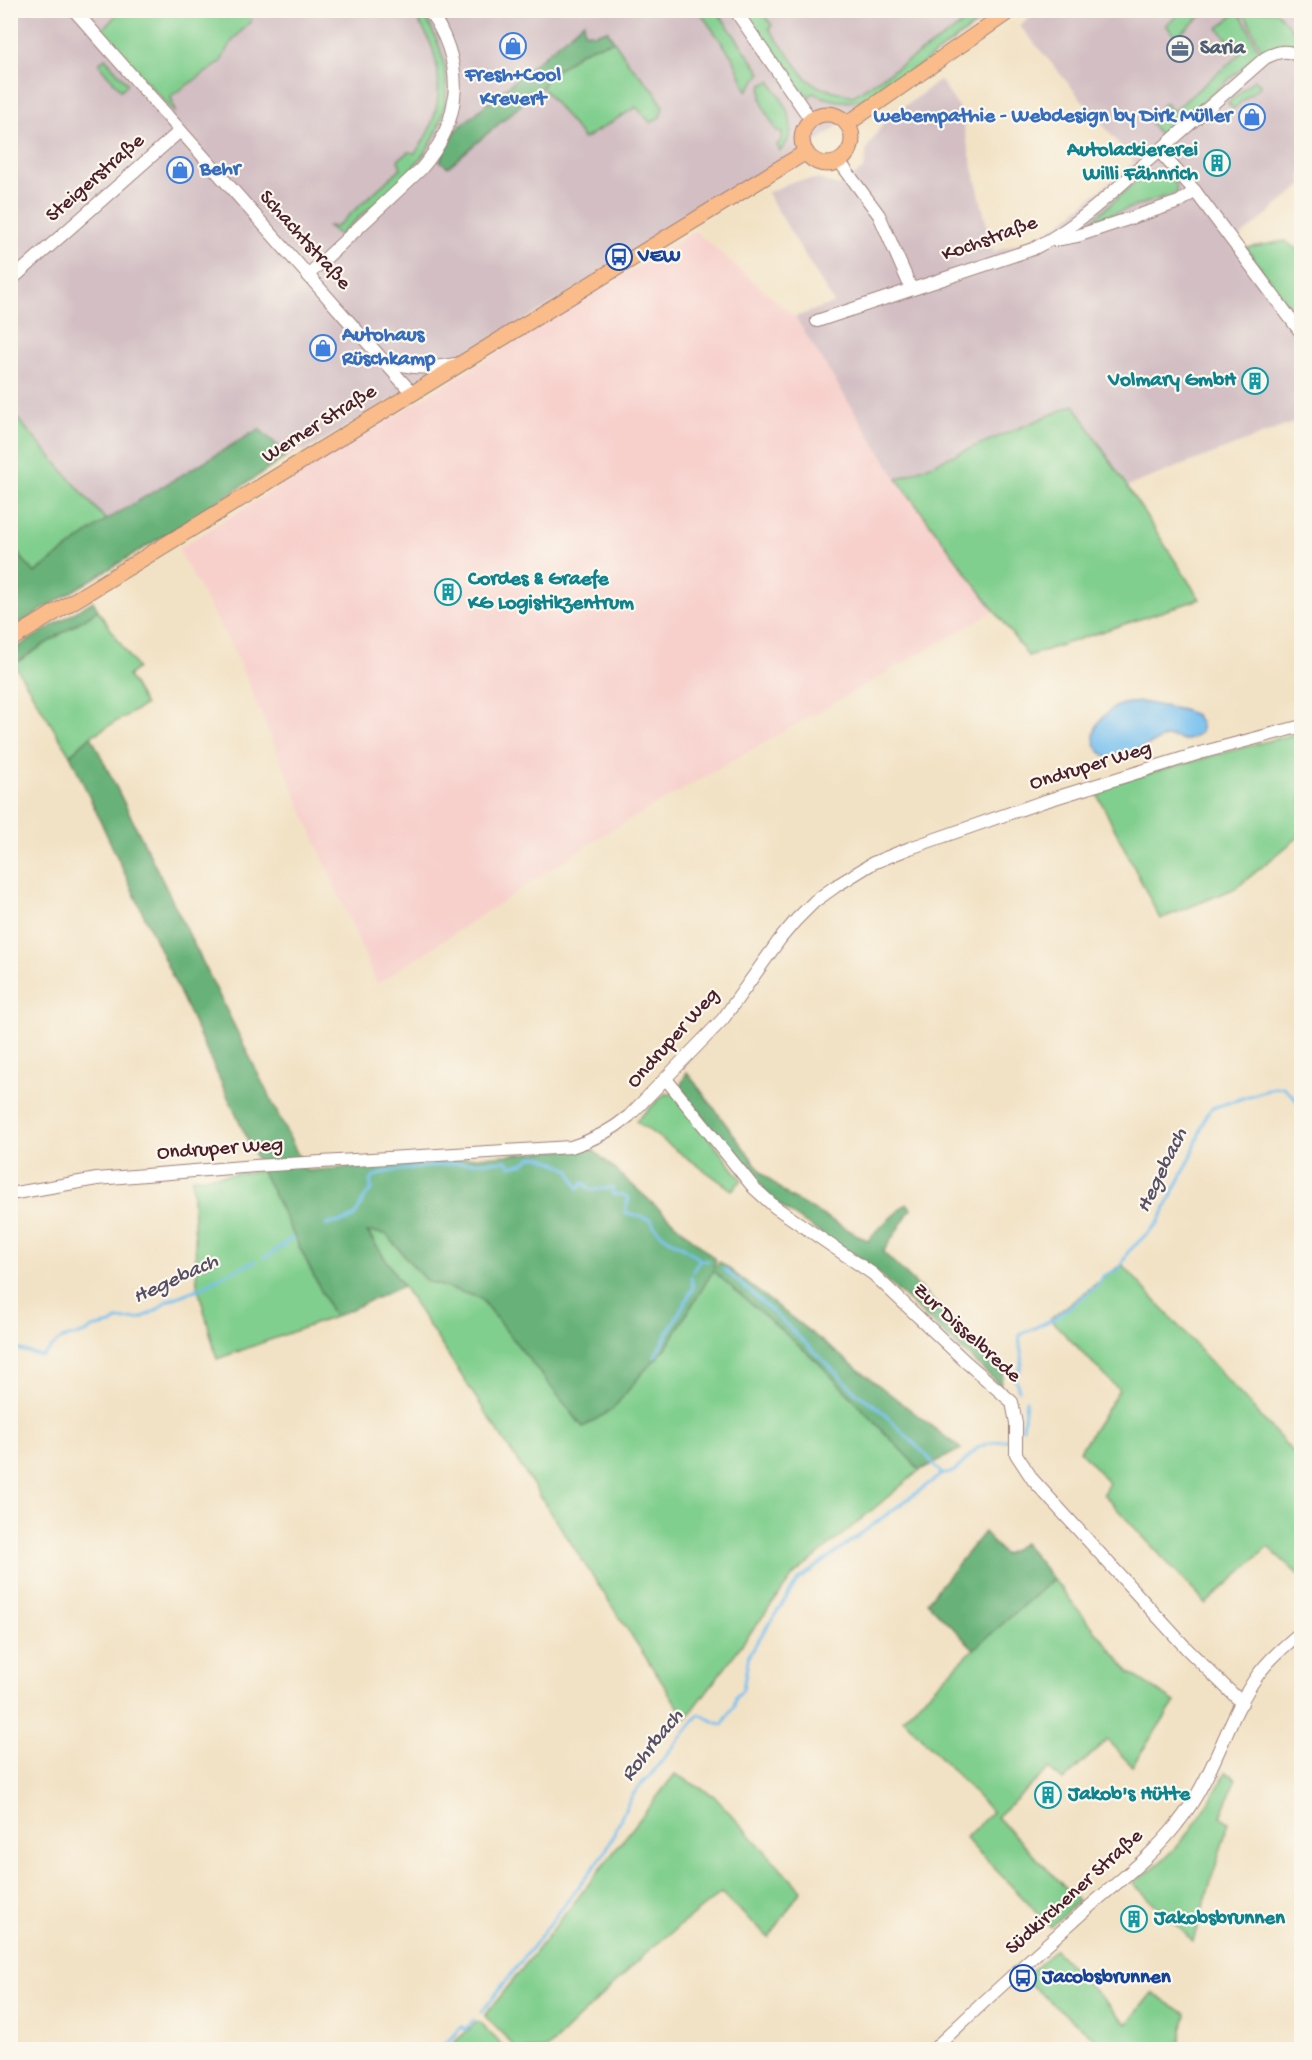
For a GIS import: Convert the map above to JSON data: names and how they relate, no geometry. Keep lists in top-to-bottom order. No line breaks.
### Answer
{"streets":{"main road":["Werner Straße"],"street":["Steigerstraße","Kochstraße","Schachtstraße","Ondruper Weg","Zur Disselbrede","Südkirchener Straße"]},"crossings":[["Steigerstraße","Schachtstraße"],["Schachtstraße","Werner Straße"],["Ondruper Weg","Zur Disselbrede"],["Zur Disselbrede","Südkirchener Straße"]],"water":["Hegebach","Rohrbach"],"places":{"shop":["Fresh+Cool Krevert","webempathie - Webdesign by Dirk Müller","Behr","Autohaus Rüschkamp"],"office":["Saria"],"building":["Autolackiererei Willi Fähnrich","Volmary GmbH","Cordes & Graefe KG Logistikzentrum","Jakob's Hütte","Jakobsbrunnen"],"bus stop":["VEW","Jacobsbrunnen"]}}
